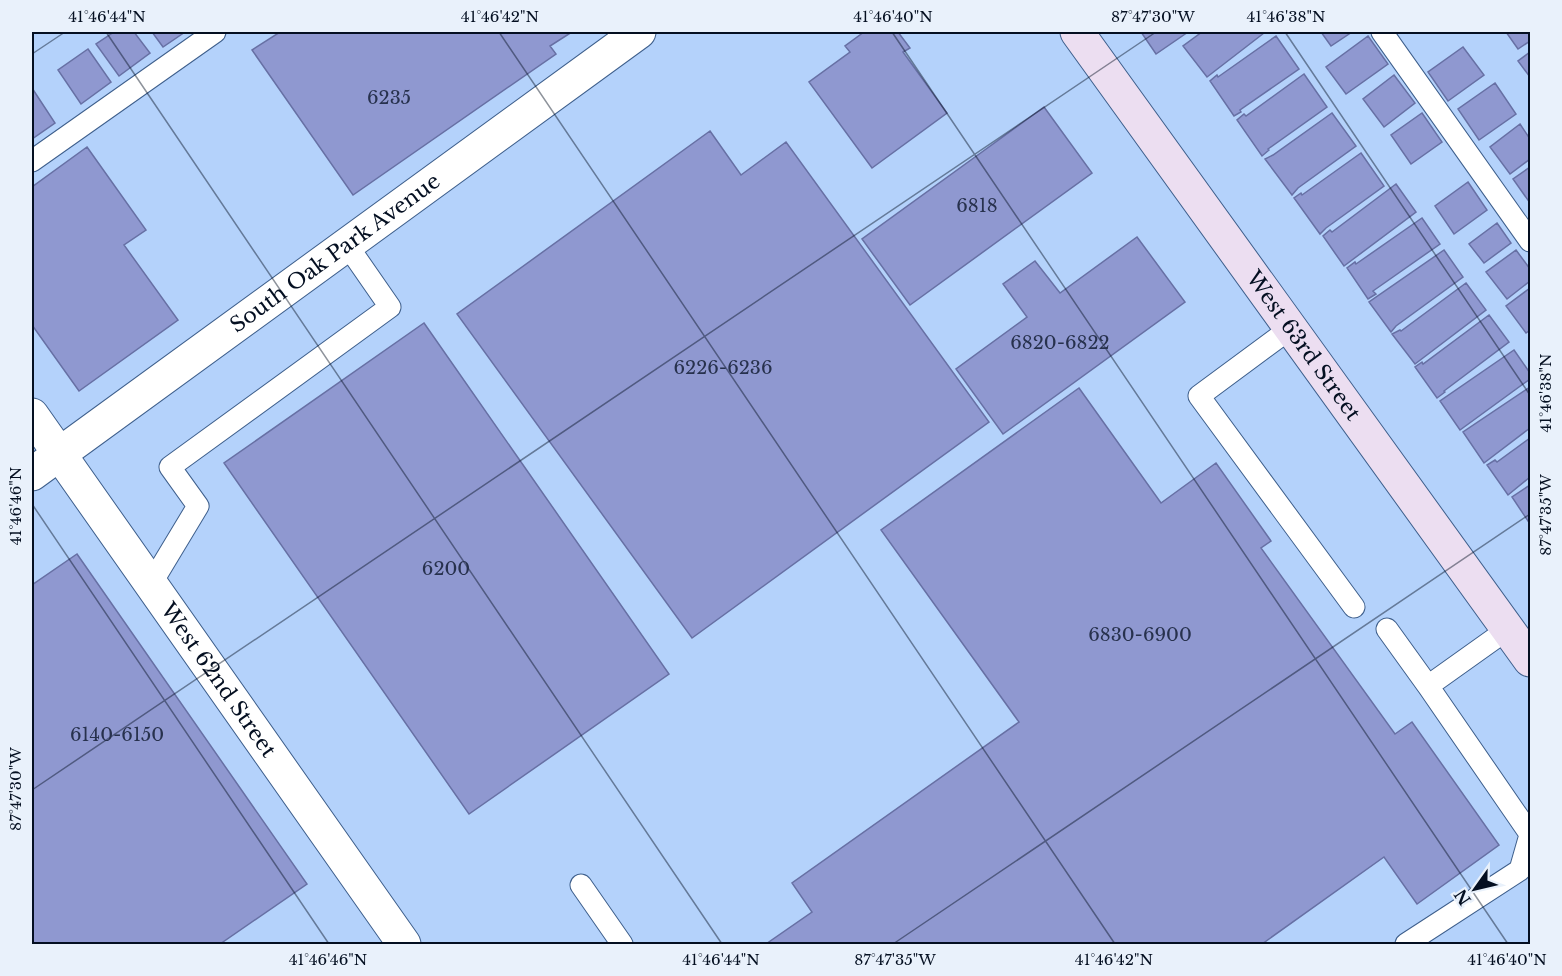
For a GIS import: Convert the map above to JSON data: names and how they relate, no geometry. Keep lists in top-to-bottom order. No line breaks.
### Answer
{"streets":{"main road":["West 63rd Street"],"street":["South Oak Park Avenue","West 62nd Street"]},"crossings":[["South Oak Park Avenue","West 62nd Street"]],"house_numbers":["6235","6818","6820-6822","6226-6236","6200","6830-6900","6140-6150"],"north":"bottom left","coordinates":["41°46'44\"N","41°46'42\"N","41°46'40\"N","87°47'30\"W","41°46'38\"N","41°46'46\"N","87°47'35\"W"]}
